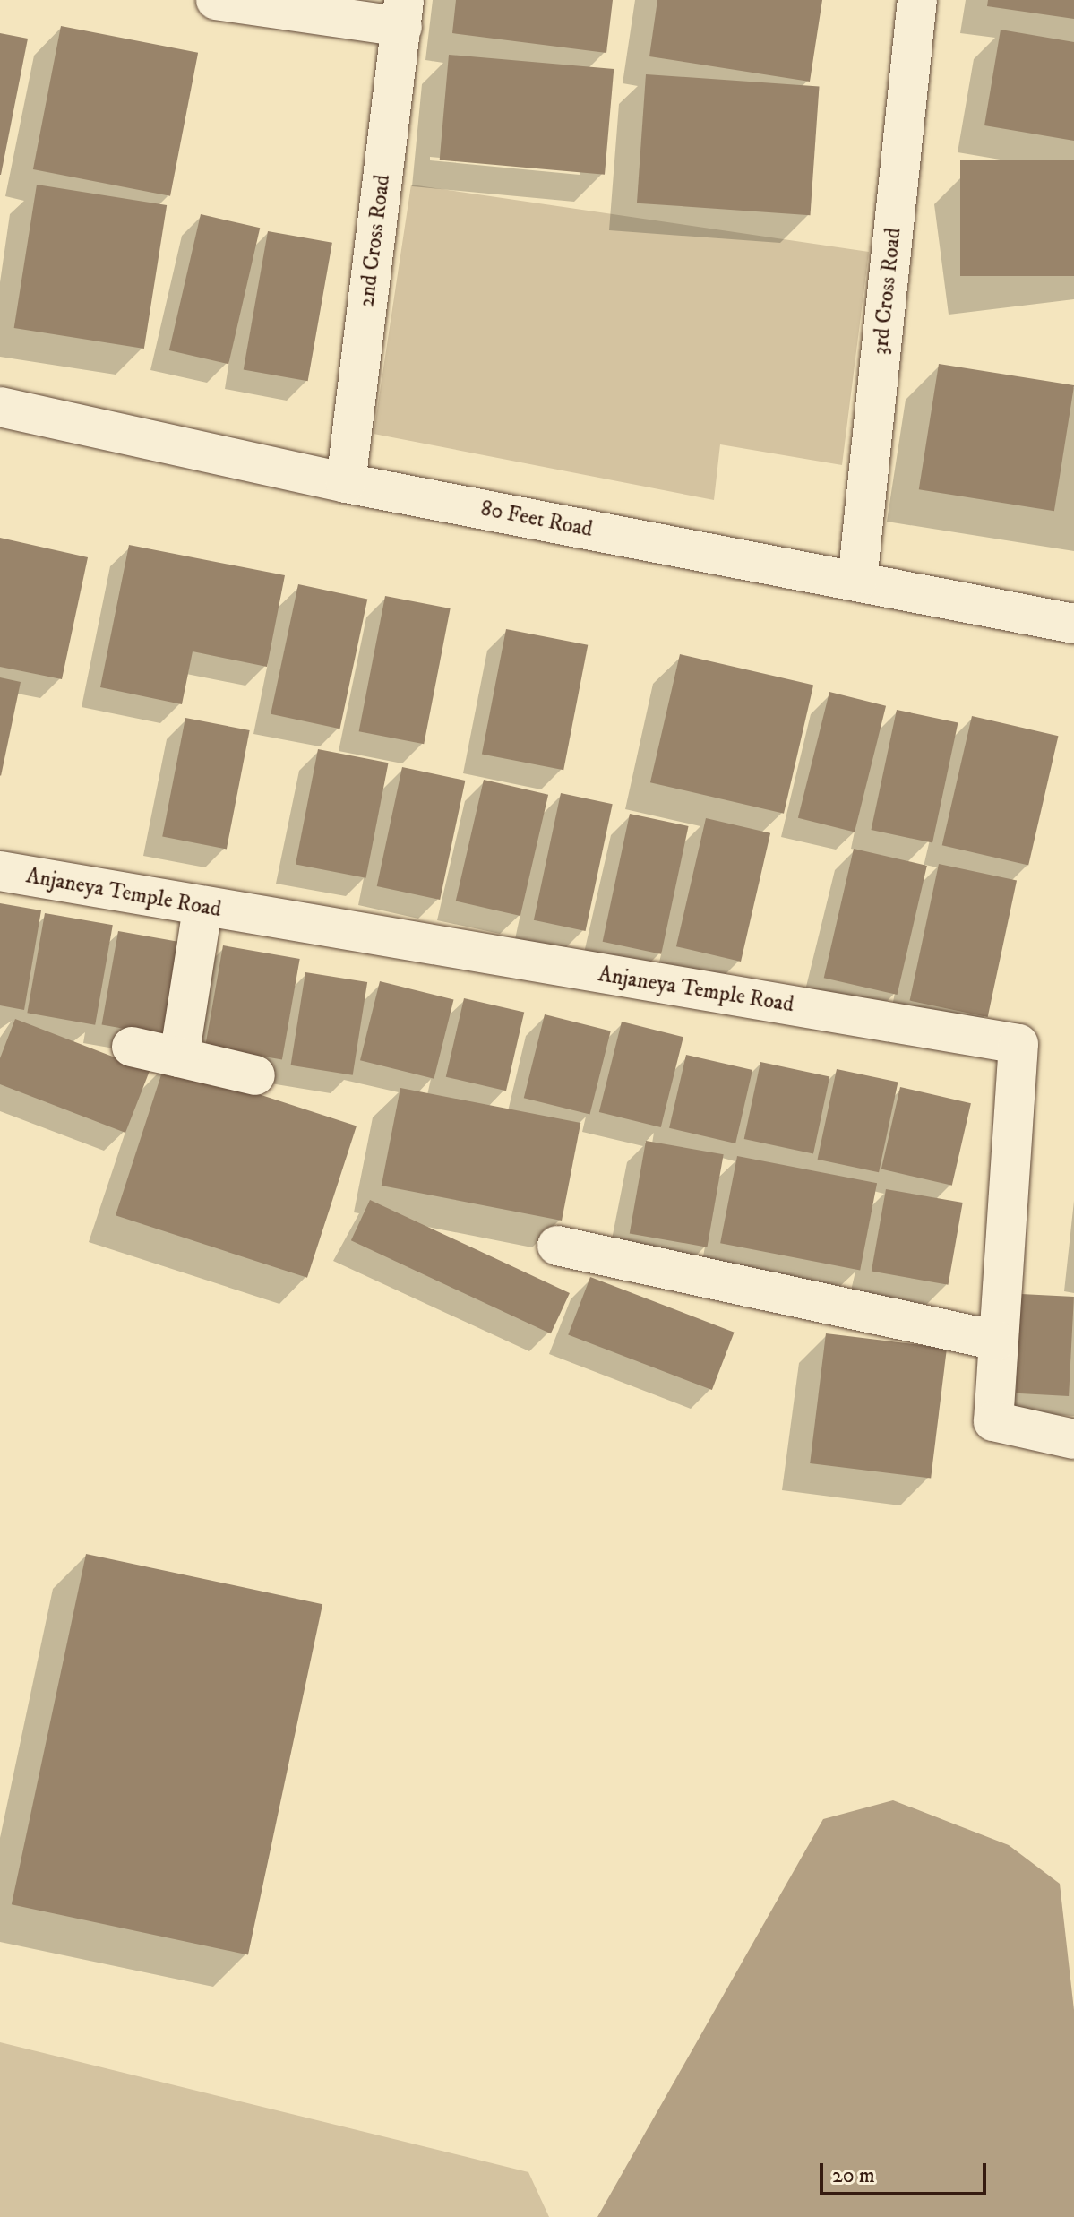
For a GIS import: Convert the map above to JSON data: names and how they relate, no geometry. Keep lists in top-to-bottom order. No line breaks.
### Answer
{"streets":{"street":["2nd Cross Road","3rd Cross Road","80 Feet Road","Anjaneya Temple Road"]},"crossings":[["2nd Cross Road","80 Feet Road"],["3rd Cross Road","80 Feet Road"]],"scale_bar":"20 m"}
